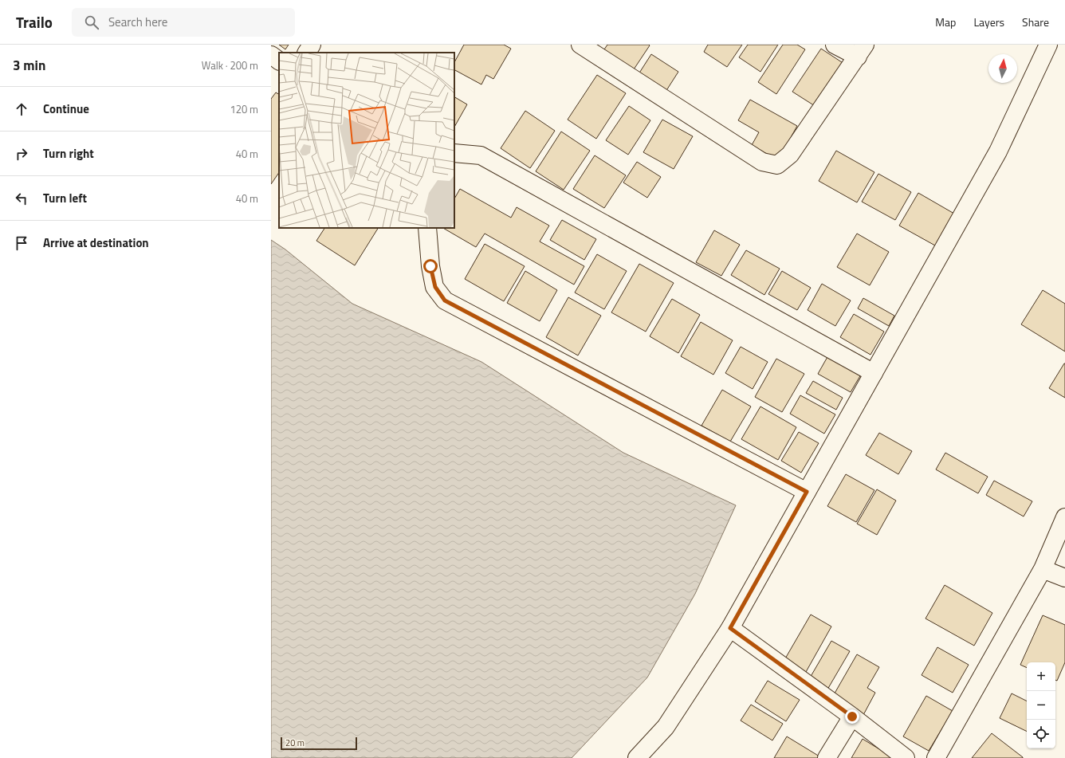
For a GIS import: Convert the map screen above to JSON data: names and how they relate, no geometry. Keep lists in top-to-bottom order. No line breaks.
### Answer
{"scale_bar":"20 m","north":"top","page":{"header":"Trailo","search":"Search here","nav":["Map","Layers","Share"],"heading":["3 min","Walk · 200 m"],"list":[["Continue","120 m"],["Turn right","40 m"],["Turn left","40 m"],"Arrive at destination"],"map_buttons":["+","−"],"scale":"20 m"}}
